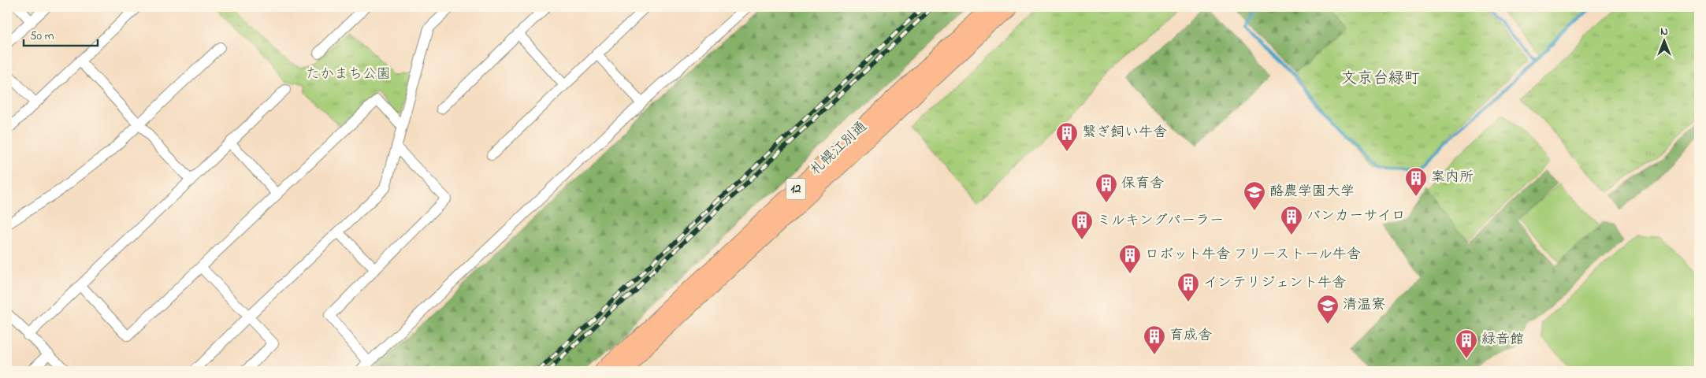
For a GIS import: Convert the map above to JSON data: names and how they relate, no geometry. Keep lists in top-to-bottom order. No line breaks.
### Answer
{"streets":{"highway":["札幌江別通","12"]},"districts":["文京台緑町"],"parks":["たかまち公園"],"places":{"building":["繋ぎ飼い牛舎","案内所","保育舎","バンカーサイロ","ミルキングパーラー","ロボット牛舎 フリーストール牛舎","インテリジェント牛舎","育成舎","緑音館"],"school or university":["酪農学園大学","清温寮"]},"scale_bar":"50 m","north":"top"}
